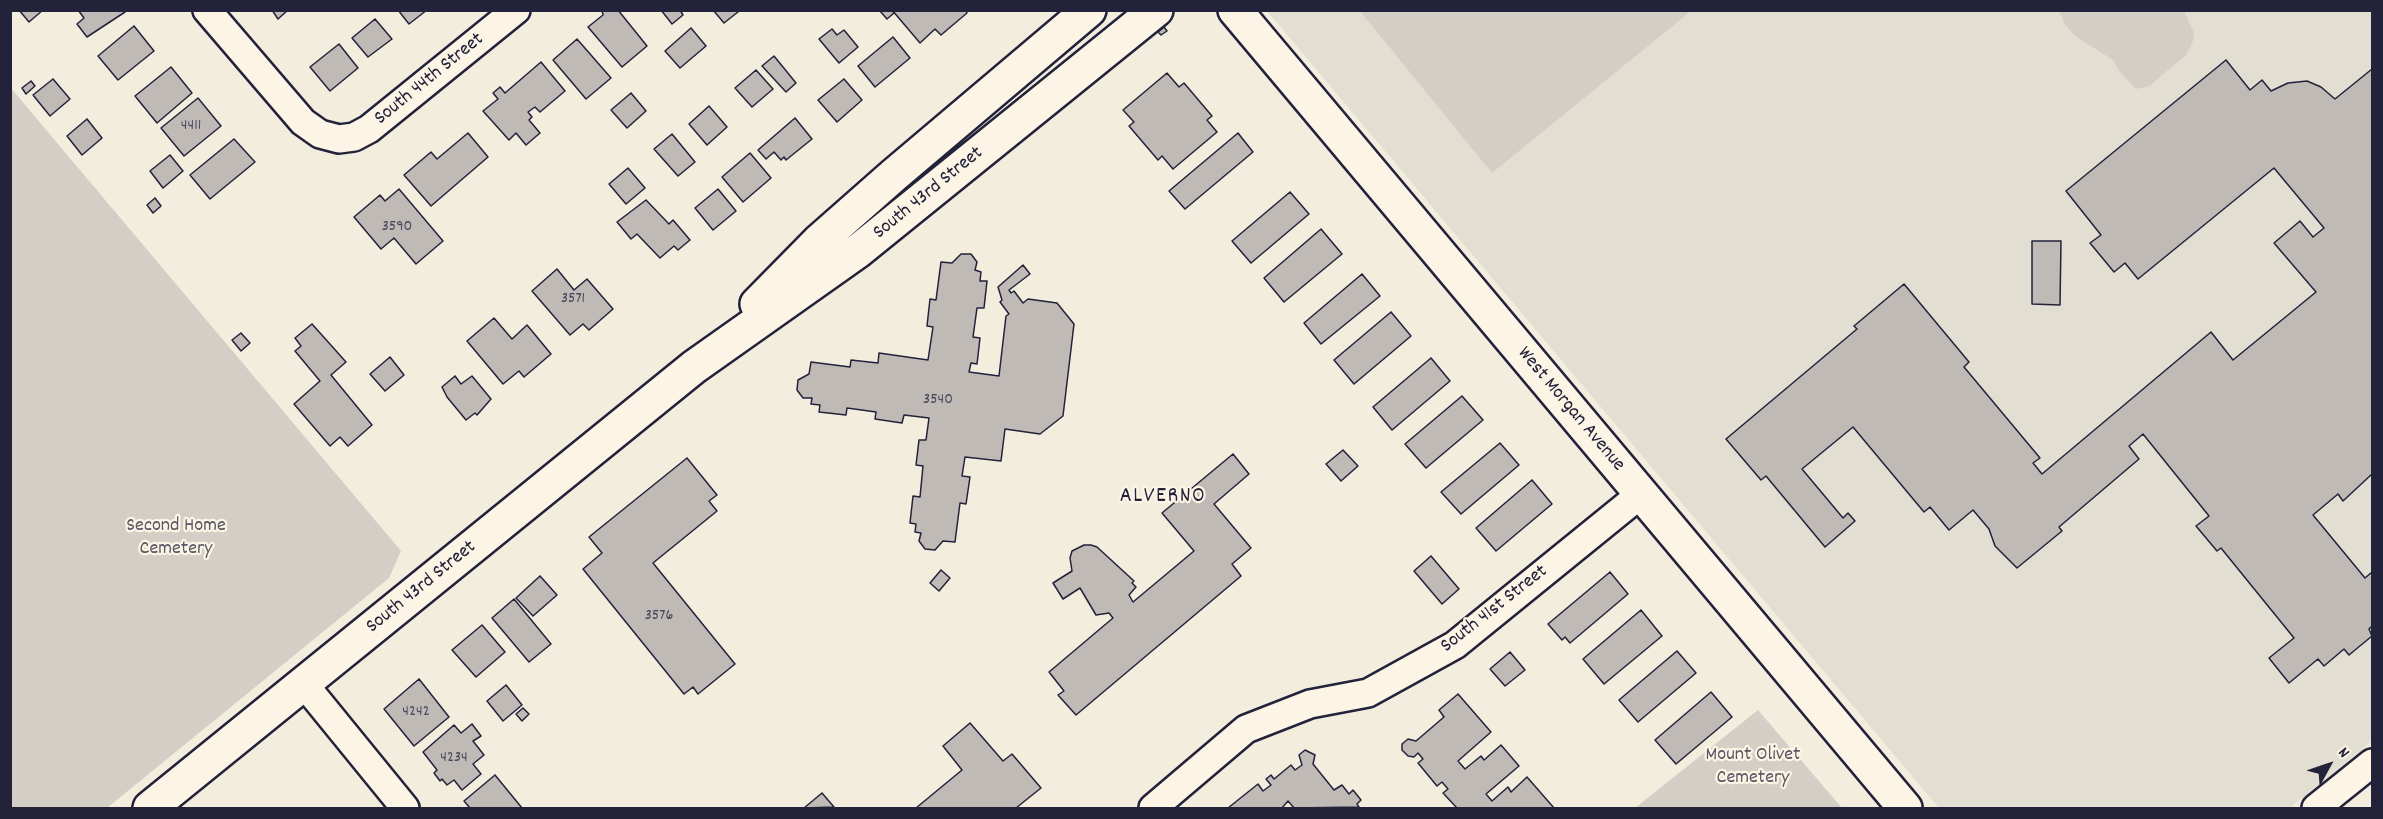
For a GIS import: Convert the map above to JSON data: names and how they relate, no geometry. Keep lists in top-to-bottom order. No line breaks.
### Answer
{"streets":{"main road":["South 43rd Street","West Morgan Avenue"],"street":["South 44th Street","South 41st Street"]},"crossings":[["West Morgan Avenue","South 41st Street"]],"districts":["ALVERNO"],"parks":["Second Home Cemetery","Mount Olivet Cemetery"],"house_numbers":["4411","3590","3571","3540","3576","4242","4234"],"north":"top right"}
